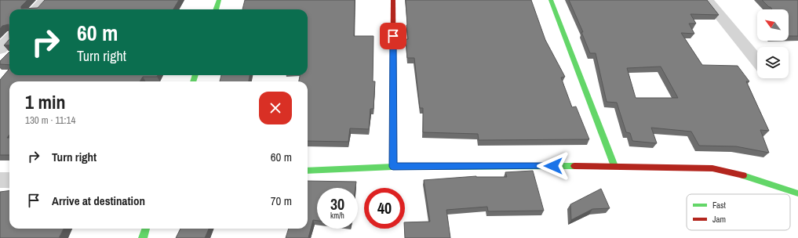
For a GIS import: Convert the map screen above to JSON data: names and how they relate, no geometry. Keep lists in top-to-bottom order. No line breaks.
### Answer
{"legend":["Fast","Jam"],"north":"top left","page":{"turn":["60 m","Turn right"],"heading":["1 min","130 m · 11:14"],"list":[{"name":"Turn right","value":"60 m"},{"name":"Arrive at destination","value":"70 m"}],"speed":"30 km/h","limit":"40"}}
